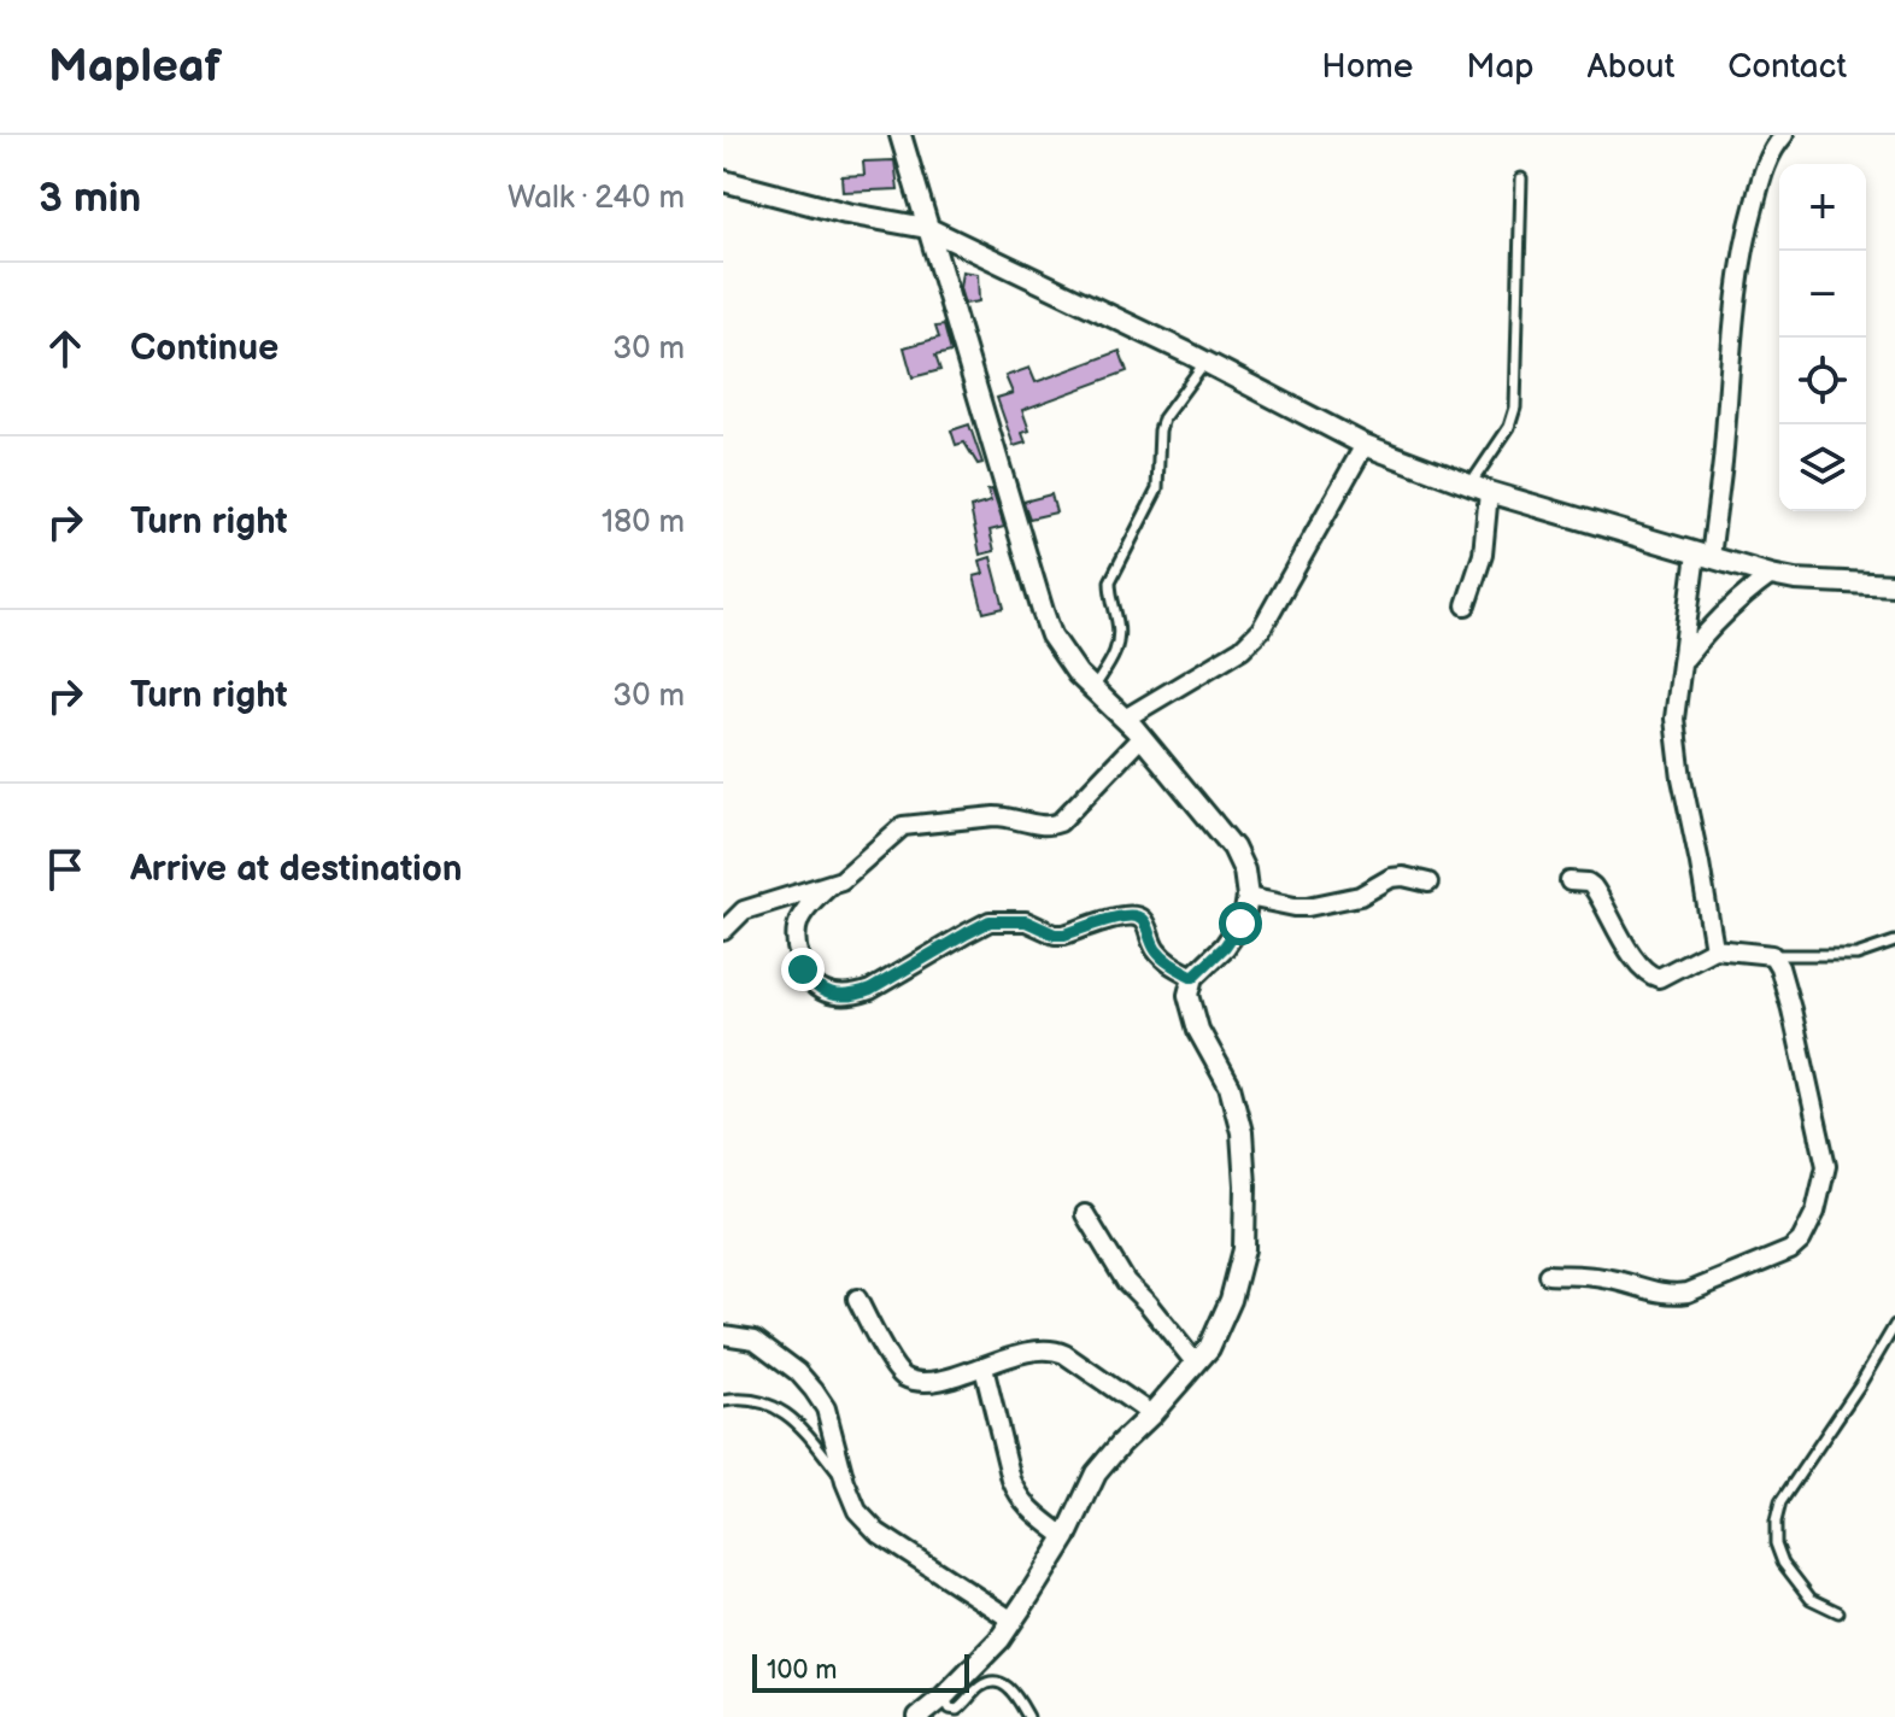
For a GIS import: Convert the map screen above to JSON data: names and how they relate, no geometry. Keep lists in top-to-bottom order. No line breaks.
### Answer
{"scale_bar":"100 m","page":{"header":"Mapleaf","nav":["Home","Map","About","Contact"],"heading":["3 min","Walk · 240 m"],"map_buttons":["+","−"],"list":[["Continue","30 m"],["Turn right","180 m"],["Turn right","30 m"],"Arrive at destination"],"scale":"100 m"}}
